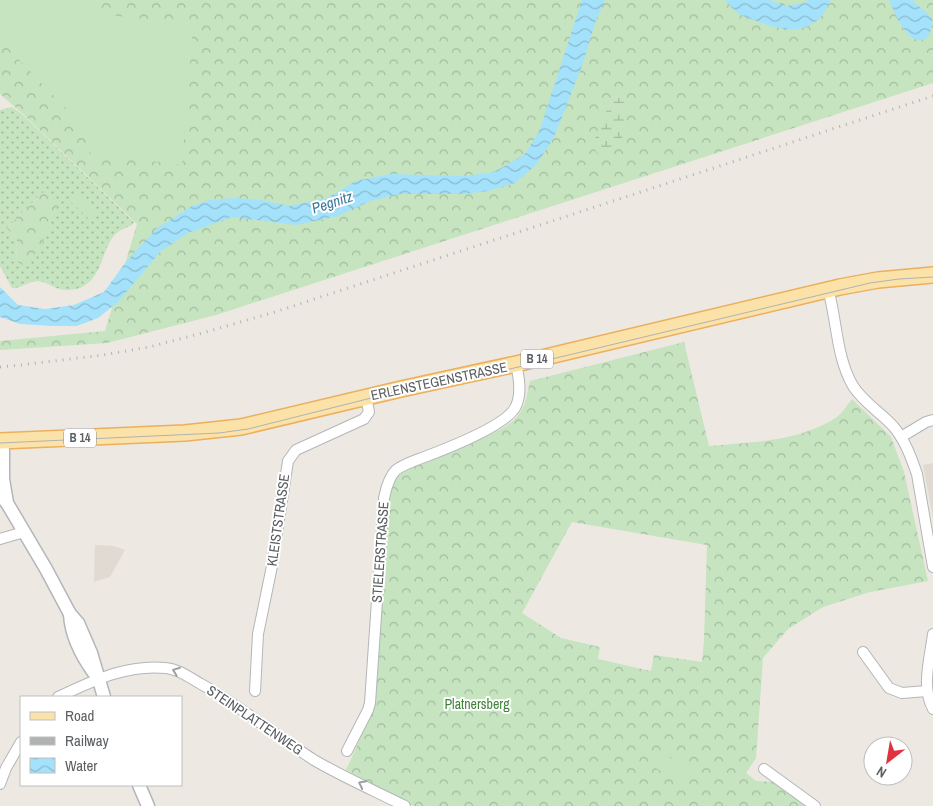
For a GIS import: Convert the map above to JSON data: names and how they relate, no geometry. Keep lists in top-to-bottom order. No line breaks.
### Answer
{"streets":{"main road":["B 14","ERLENSTEGENSTRASSE"],"street":["KLEISTSTRASSE","STIELERSTRASSE","STEINPLATTENWEG"]},"crossings":[["ERLENSTEGENSTRASSE","KLEISTSTRASSE"],["ERLENSTEGENSTRASSE","STIELERSTRASSE"]],"one_way":["STEINPLATTENWEG"],"water":["Pegnitz"],"parks":["Platnersberg"],"legend":["Road","Railway","Water"],"north":"bottom left"}
